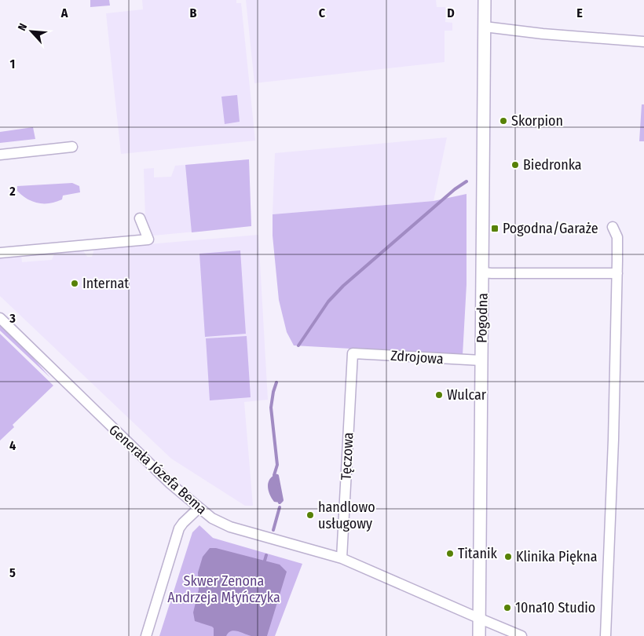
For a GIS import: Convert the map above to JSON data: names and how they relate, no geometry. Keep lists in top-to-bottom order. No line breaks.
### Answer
{"streets":{"street":["Pogodna","Zdrojowa","Tęczowa","Generała Józefa Bema"]},"crossings":[["Pogodna","Zdrojowa"],["Pogodna","Generała Józefa Bema"],["Zdrojowa","Tęczowa"],["Tęczowa","Generała Józefa Bema"]],"parks":["Skwer Zenona Andrzeja Młyńczyka"],"places":{"other":["Skorpion","Biedronka","Internat","Wulcar","handlowo usługowy","Titanik","Klinika Piękna","10na10 Studio"],"transit":["Pogodna/Garaże"]},"north":"top left","grid":{"columns":["A","B","C","D","E"],"rows":["1","2","3","4","5"]}}
